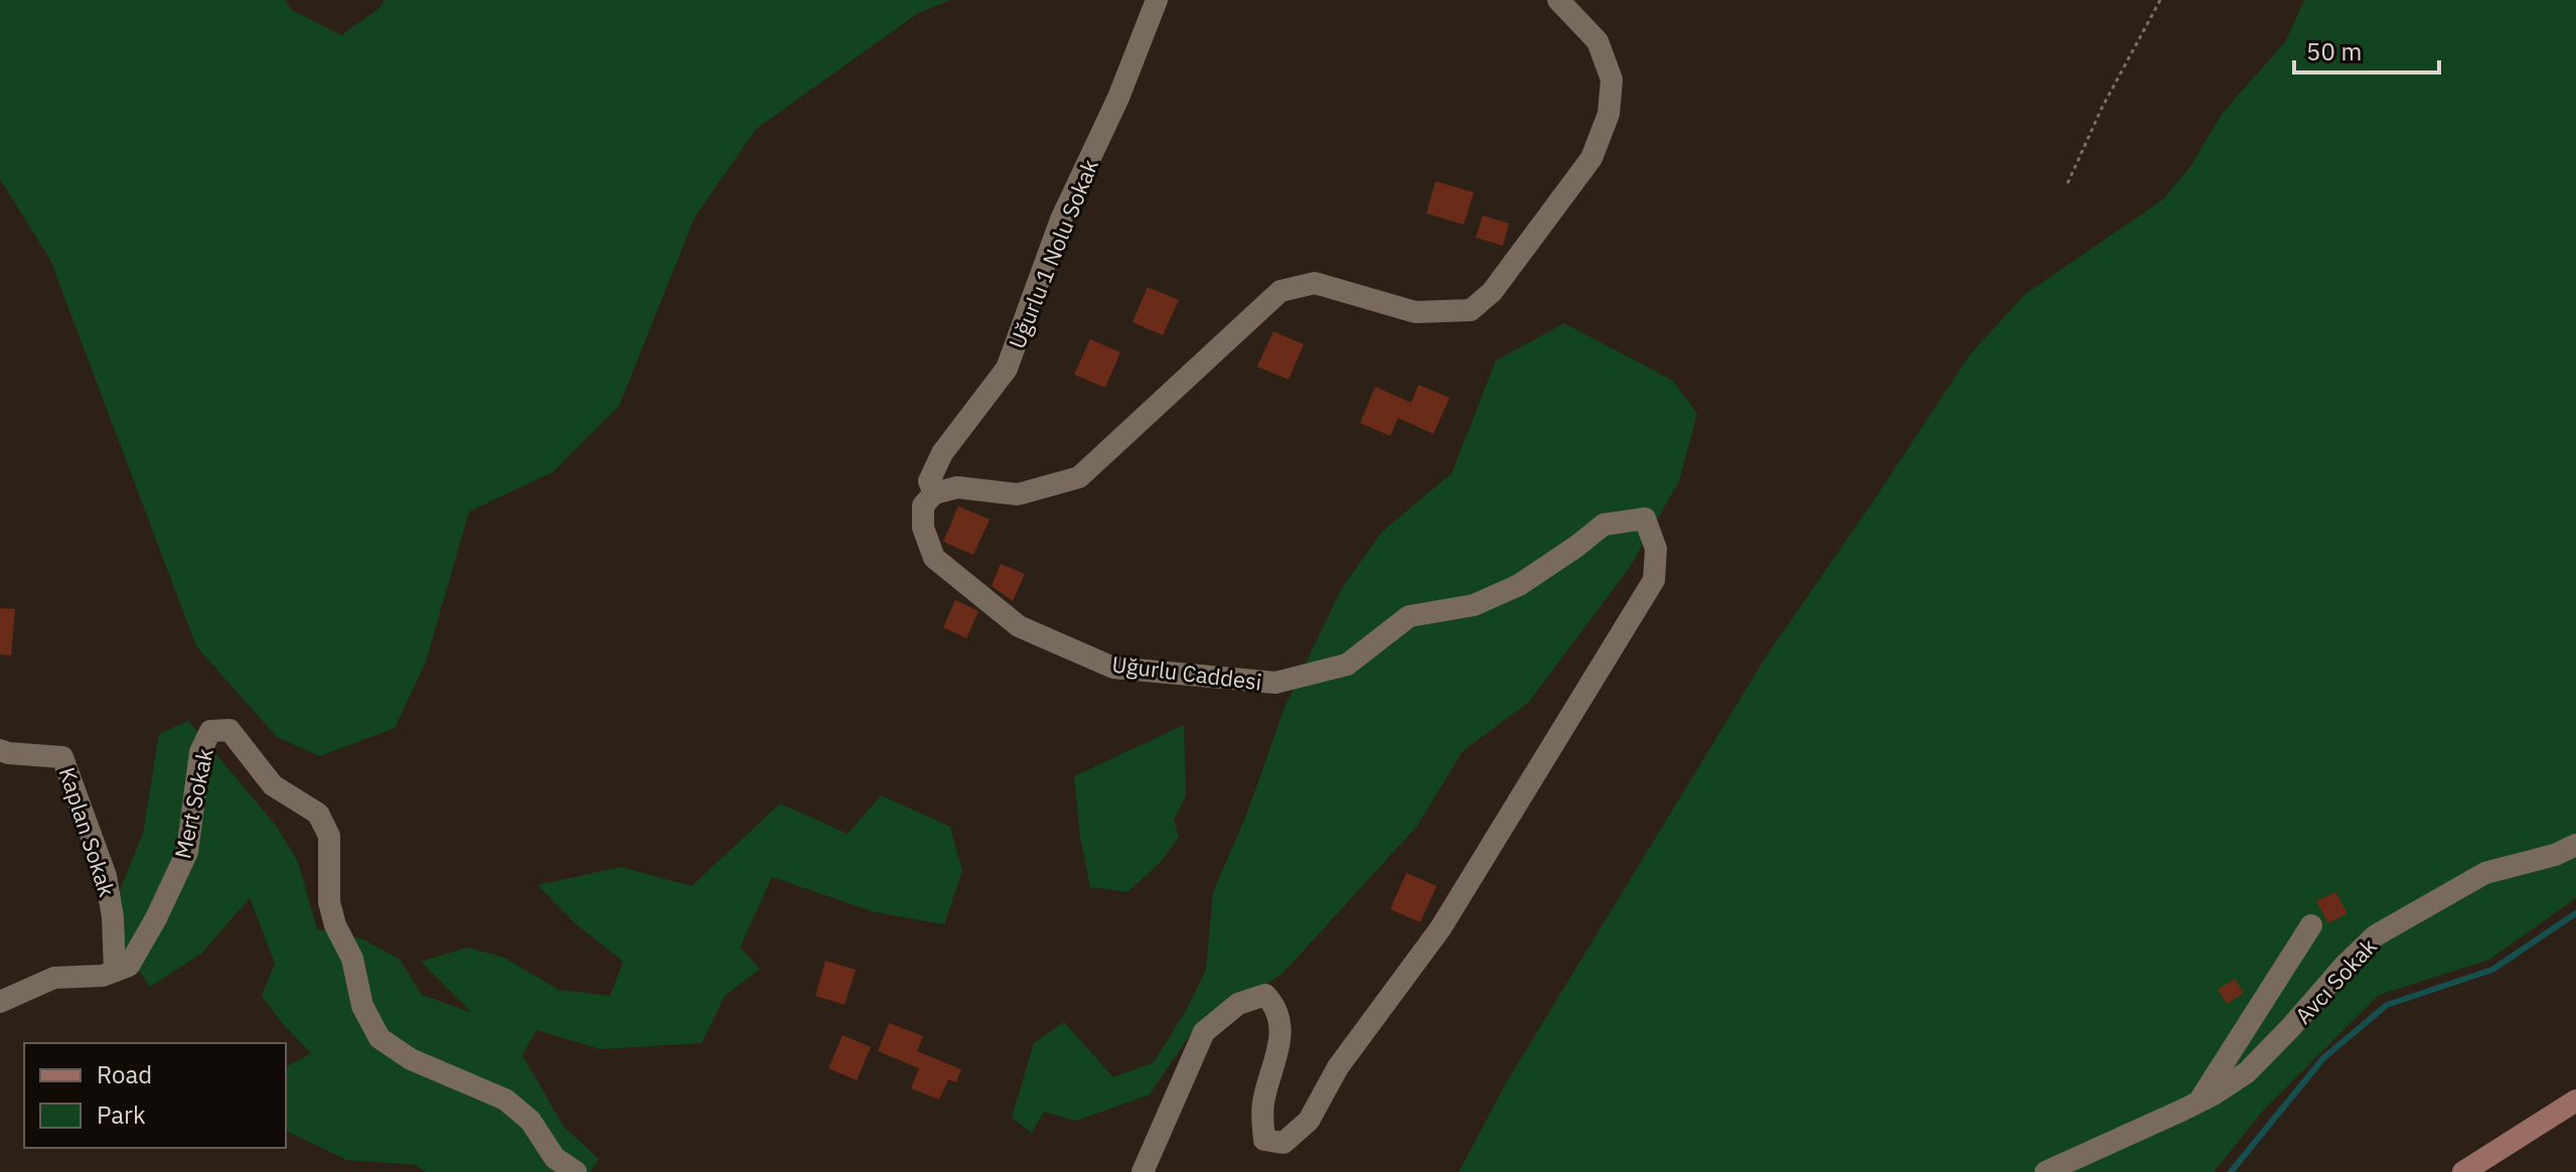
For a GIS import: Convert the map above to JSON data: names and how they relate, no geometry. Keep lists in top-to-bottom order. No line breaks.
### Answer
{"streets":{"street":["Uğurlu 1 Nolu Sokak","Uğurlu Caddesi","Mert Sokak","Kaplan Sokak","Avcı Sokak"]},"crossings":[["Uğurlu 1 Nolu Sokak","Uğurlu Caddesi"],["Mert Sokak","Kaplan Sokak"]],"legend":["Road","Park"],"scale_bar":"50 m"}
